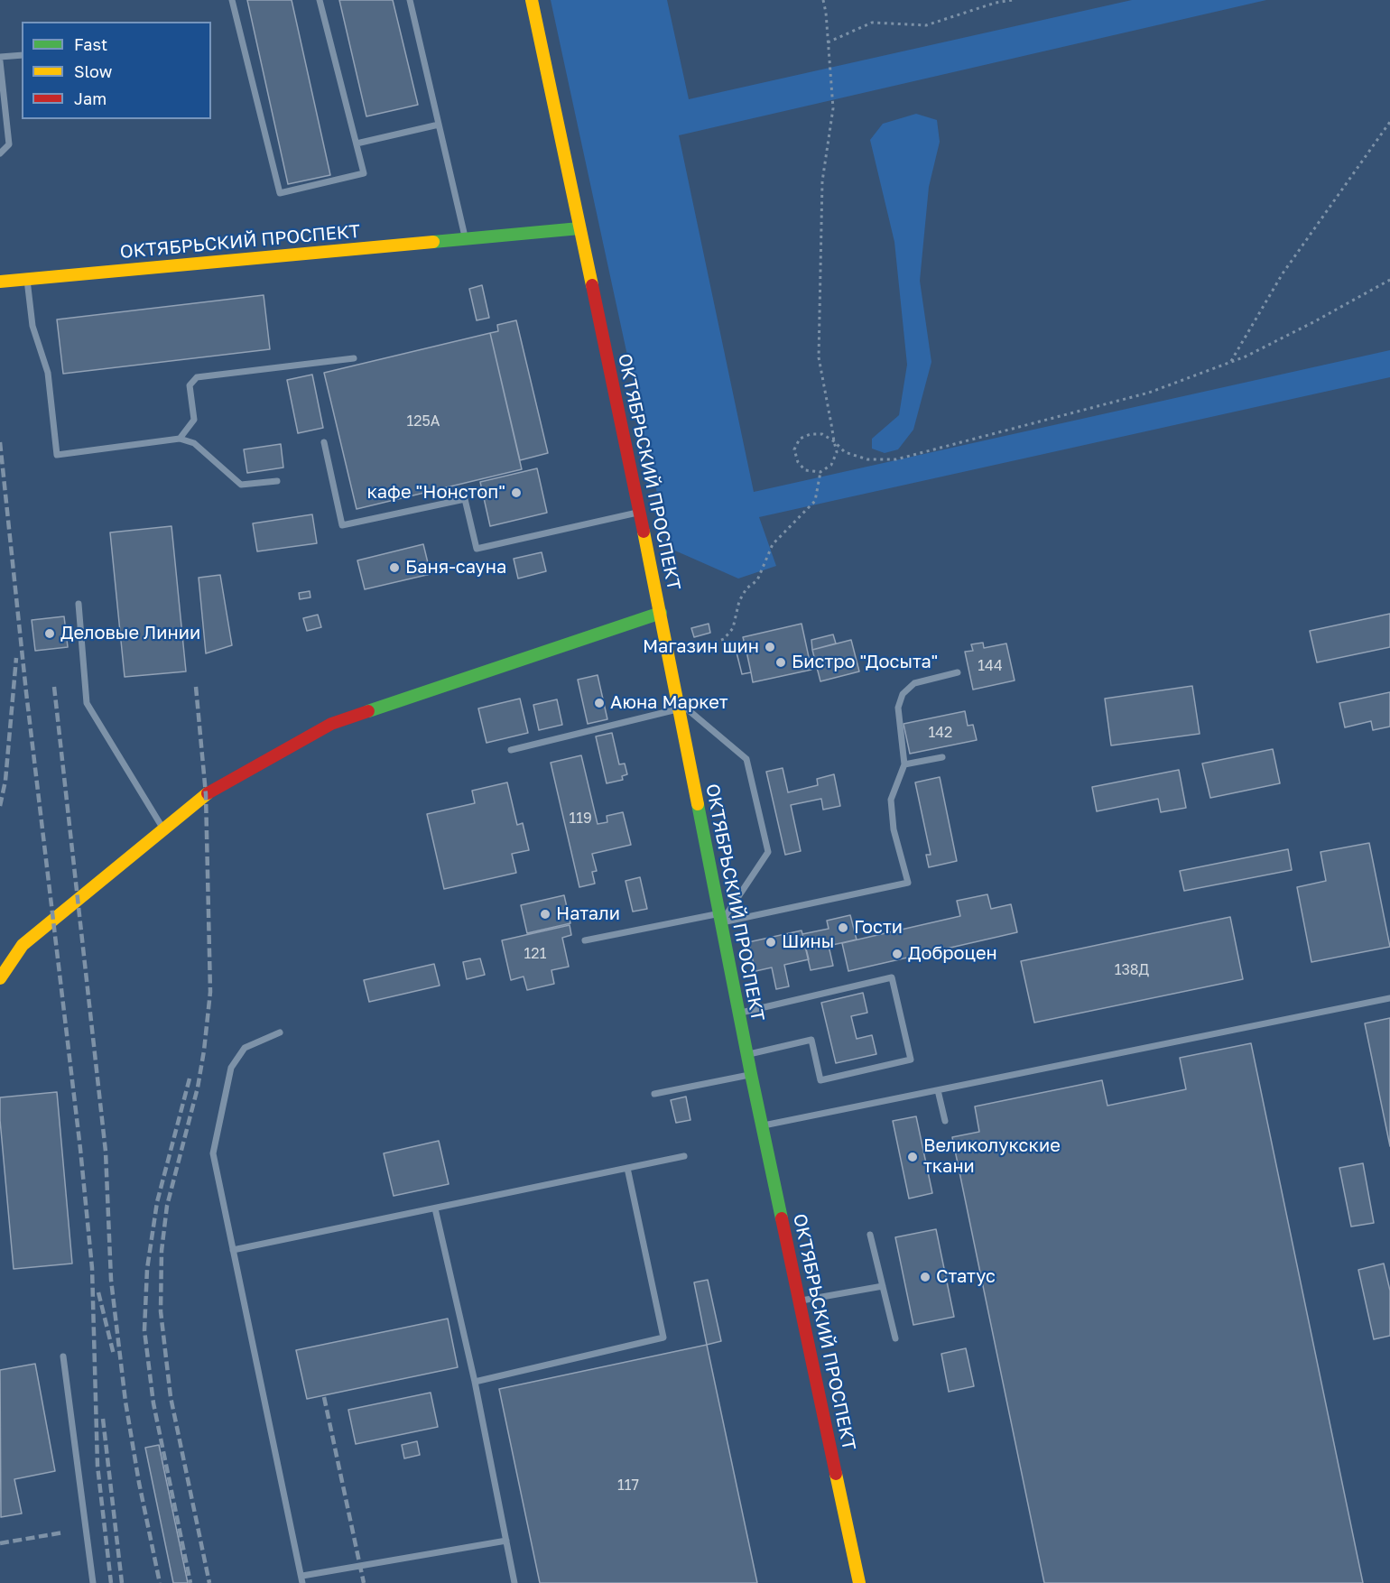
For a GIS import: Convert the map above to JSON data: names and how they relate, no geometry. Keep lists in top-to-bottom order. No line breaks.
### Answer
{"streets":{"main road":["ОКТЯБРЬСКИЙ ПРОСПЕКТ"]},"places":["кафе \"Нонстоп\"","Баня-сауна","Деловые Линии","Магазин шин","Бистро \"Досыта\"","Аюна Маркет","Натали","Гости","Шины","Доброцен","Великолукские ткани","Статус"],"house_numbers":["125А","144","142","119","121","138Д","117"],"legend":["Fast","Slow","Jam"]}
